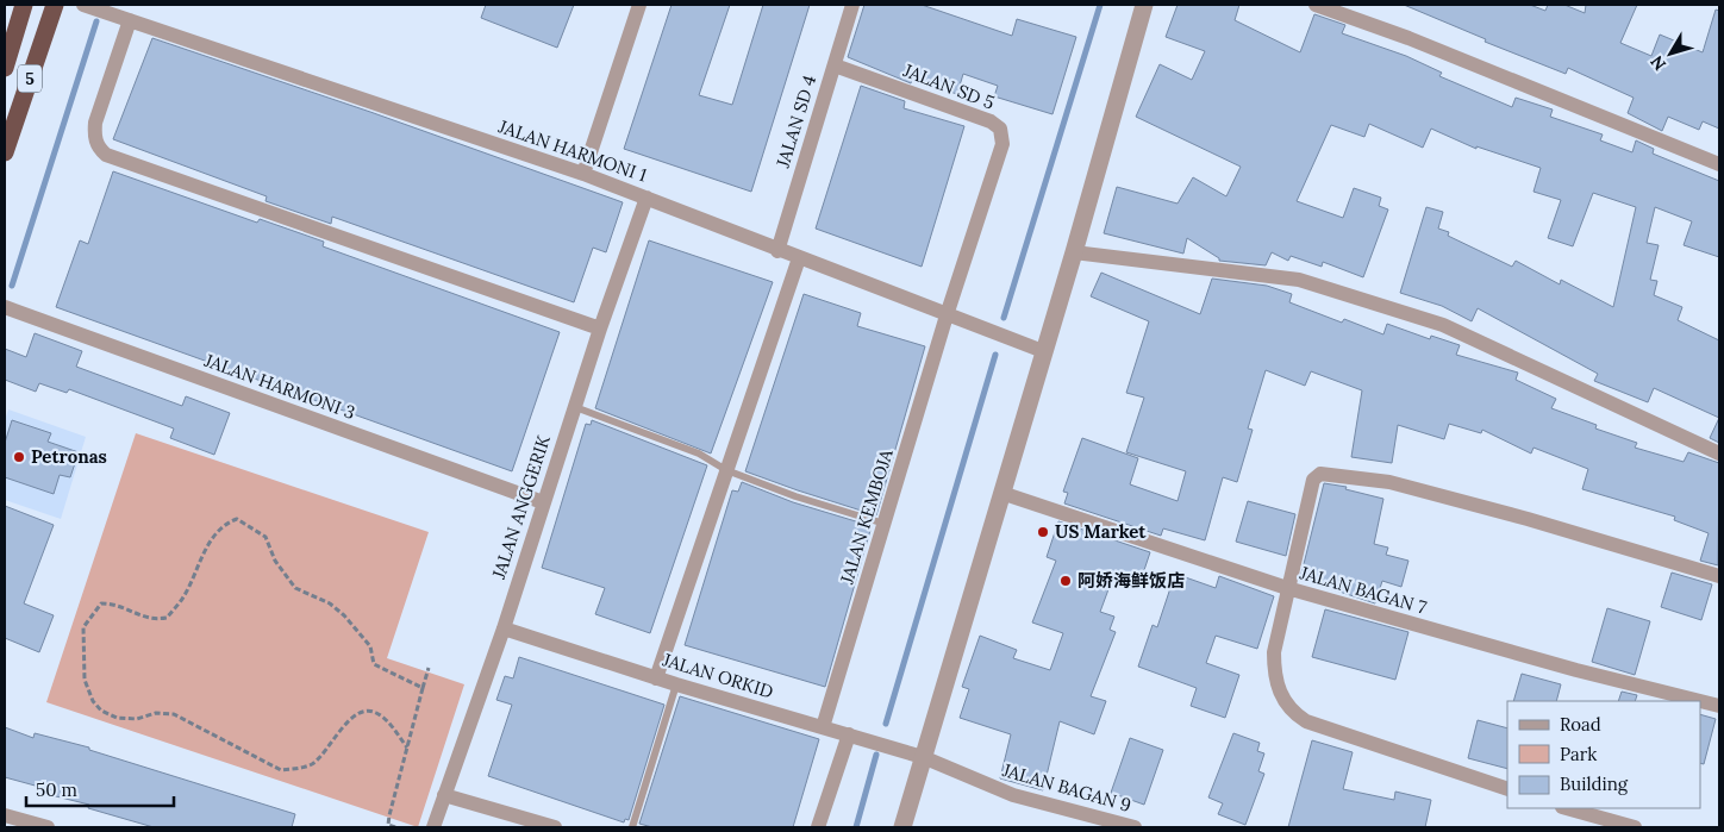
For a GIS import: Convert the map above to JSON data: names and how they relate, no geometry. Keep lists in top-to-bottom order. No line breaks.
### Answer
{"streets":{"highway":["5"],"street":["JALAN SD 5","JALAN SD 4","JALAN HARMONI 1","JALAN HARMONI 3","JALAN ANGGERIK","JALAN KEMBOJA","JALAN BAGAN 7","JALAN ORKID","JALAN BAGAN 9"]},"crossings":[["JALAN SD 5","JALAN SD 4"],["JALAN SD 5","JALAN HARMONI 1"],["JALAN SD 5","JALAN KEMBOJA"],["JALAN SD 4","JALAN HARMONI 1"],["JALAN HARMONI 1","JALAN ANGGERIK"],["JALAN HARMONI 1","JALAN KEMBOJA"],["JALAN HARMONI 3","JALAN ANGGERIK"],["JALAN ANGGERIK","JALAN ORKID"],["JALAN KEMBOJA","JALAN ORKID"],["JALAN ORKID","JALAN BAGAN 9"]],"places":["Petronas","US Market","阿娇海鲜饭店"],"legend":["Road","Park","Building"],"scale_bar":"50 m","north":"bottom left"}
